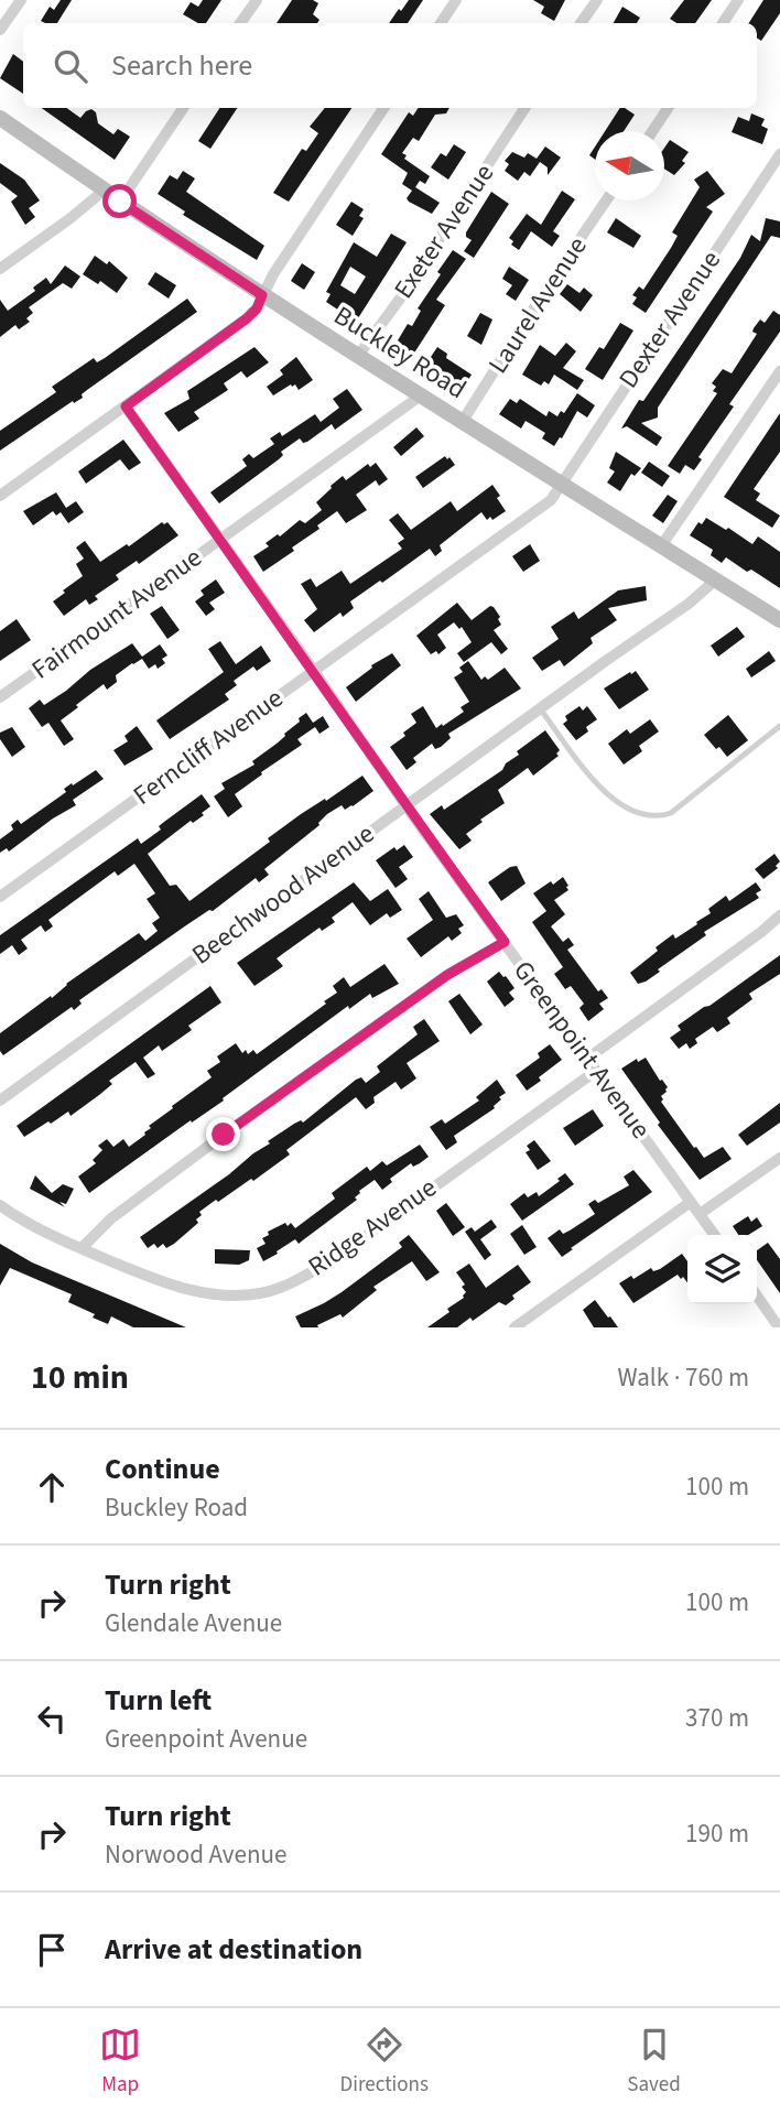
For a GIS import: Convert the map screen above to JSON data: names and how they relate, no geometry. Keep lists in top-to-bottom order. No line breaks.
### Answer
{"streets":{"street":["Exeter Avenue","Laurel Avenue","Dexter Avenue","Buckley Road","Fairmount Avenue","Ferncliff Avenue","Beechwood Avenue","Greenpoint Avenue","Ridge Avenue"]},"crossings":[["Exeter Avenue","Buckley Road"],["Laurel Avenue","Buckley Road"],["Dexter Avenue","Buckley Road"],["Dexter Avenue","Ferncliff Avenue"],["Buckley Road","Fairmount Avenue"],["Buckley Road","Ferncliff Avenue"],["Buckley Road","Beechwood Avenue"],["Fairmount Avenue","Greenpoint Avenue"],["Ferncliff Avenue","Greenpoint Avenue"],["Beechwood Avenue","Greenpoint Avenue"],["Greenpoint Avenue","Ridge Avenue"]],"north":"left","page":{"search":"Search here","heading":["10 min","Walk · 760 m"],"list":[["Continue","Buckley Road","100 m"],["Turn right","Glendale Avenue","100 m"],["Turn left","Greenpoint Avenue","370 m"],["Turn right","Norwood Avenue","190 m"],"Arrive at destination"],"nav":["Map","Directions","Saved"]}}
